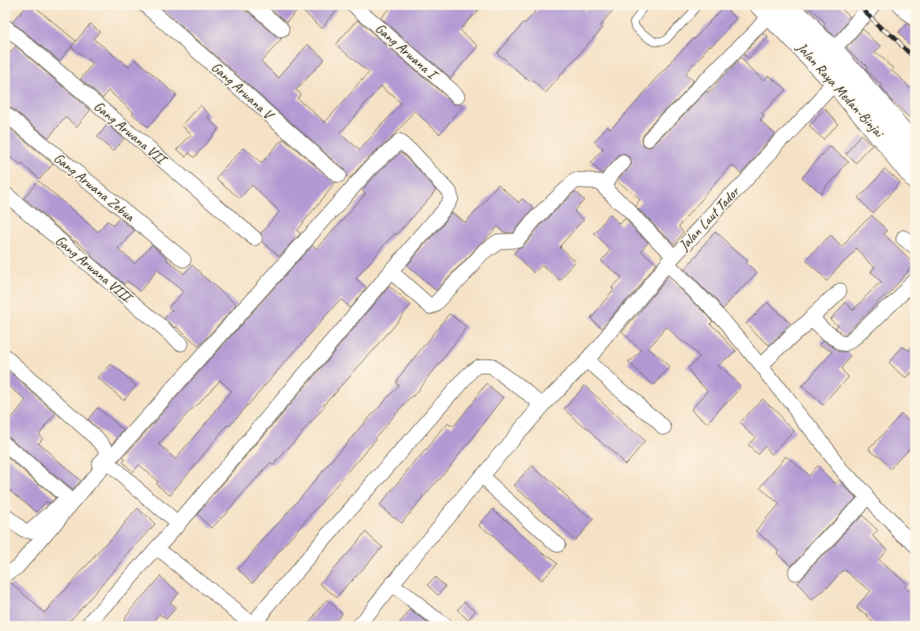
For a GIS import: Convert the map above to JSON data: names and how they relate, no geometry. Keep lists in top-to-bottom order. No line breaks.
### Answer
{"streets":{"main road":["Jalan Raya Medan-Binjai"],"street":["Gang Arwana I","Gang Arwana V","Gang Arwana VII","Gang Arwana Zebua","Jalan Laut Tador","Gang Arwana VIII"]},"crossings":[["Jalan Raya Medan-Binjai","Jalan Laut Tador"]]}
